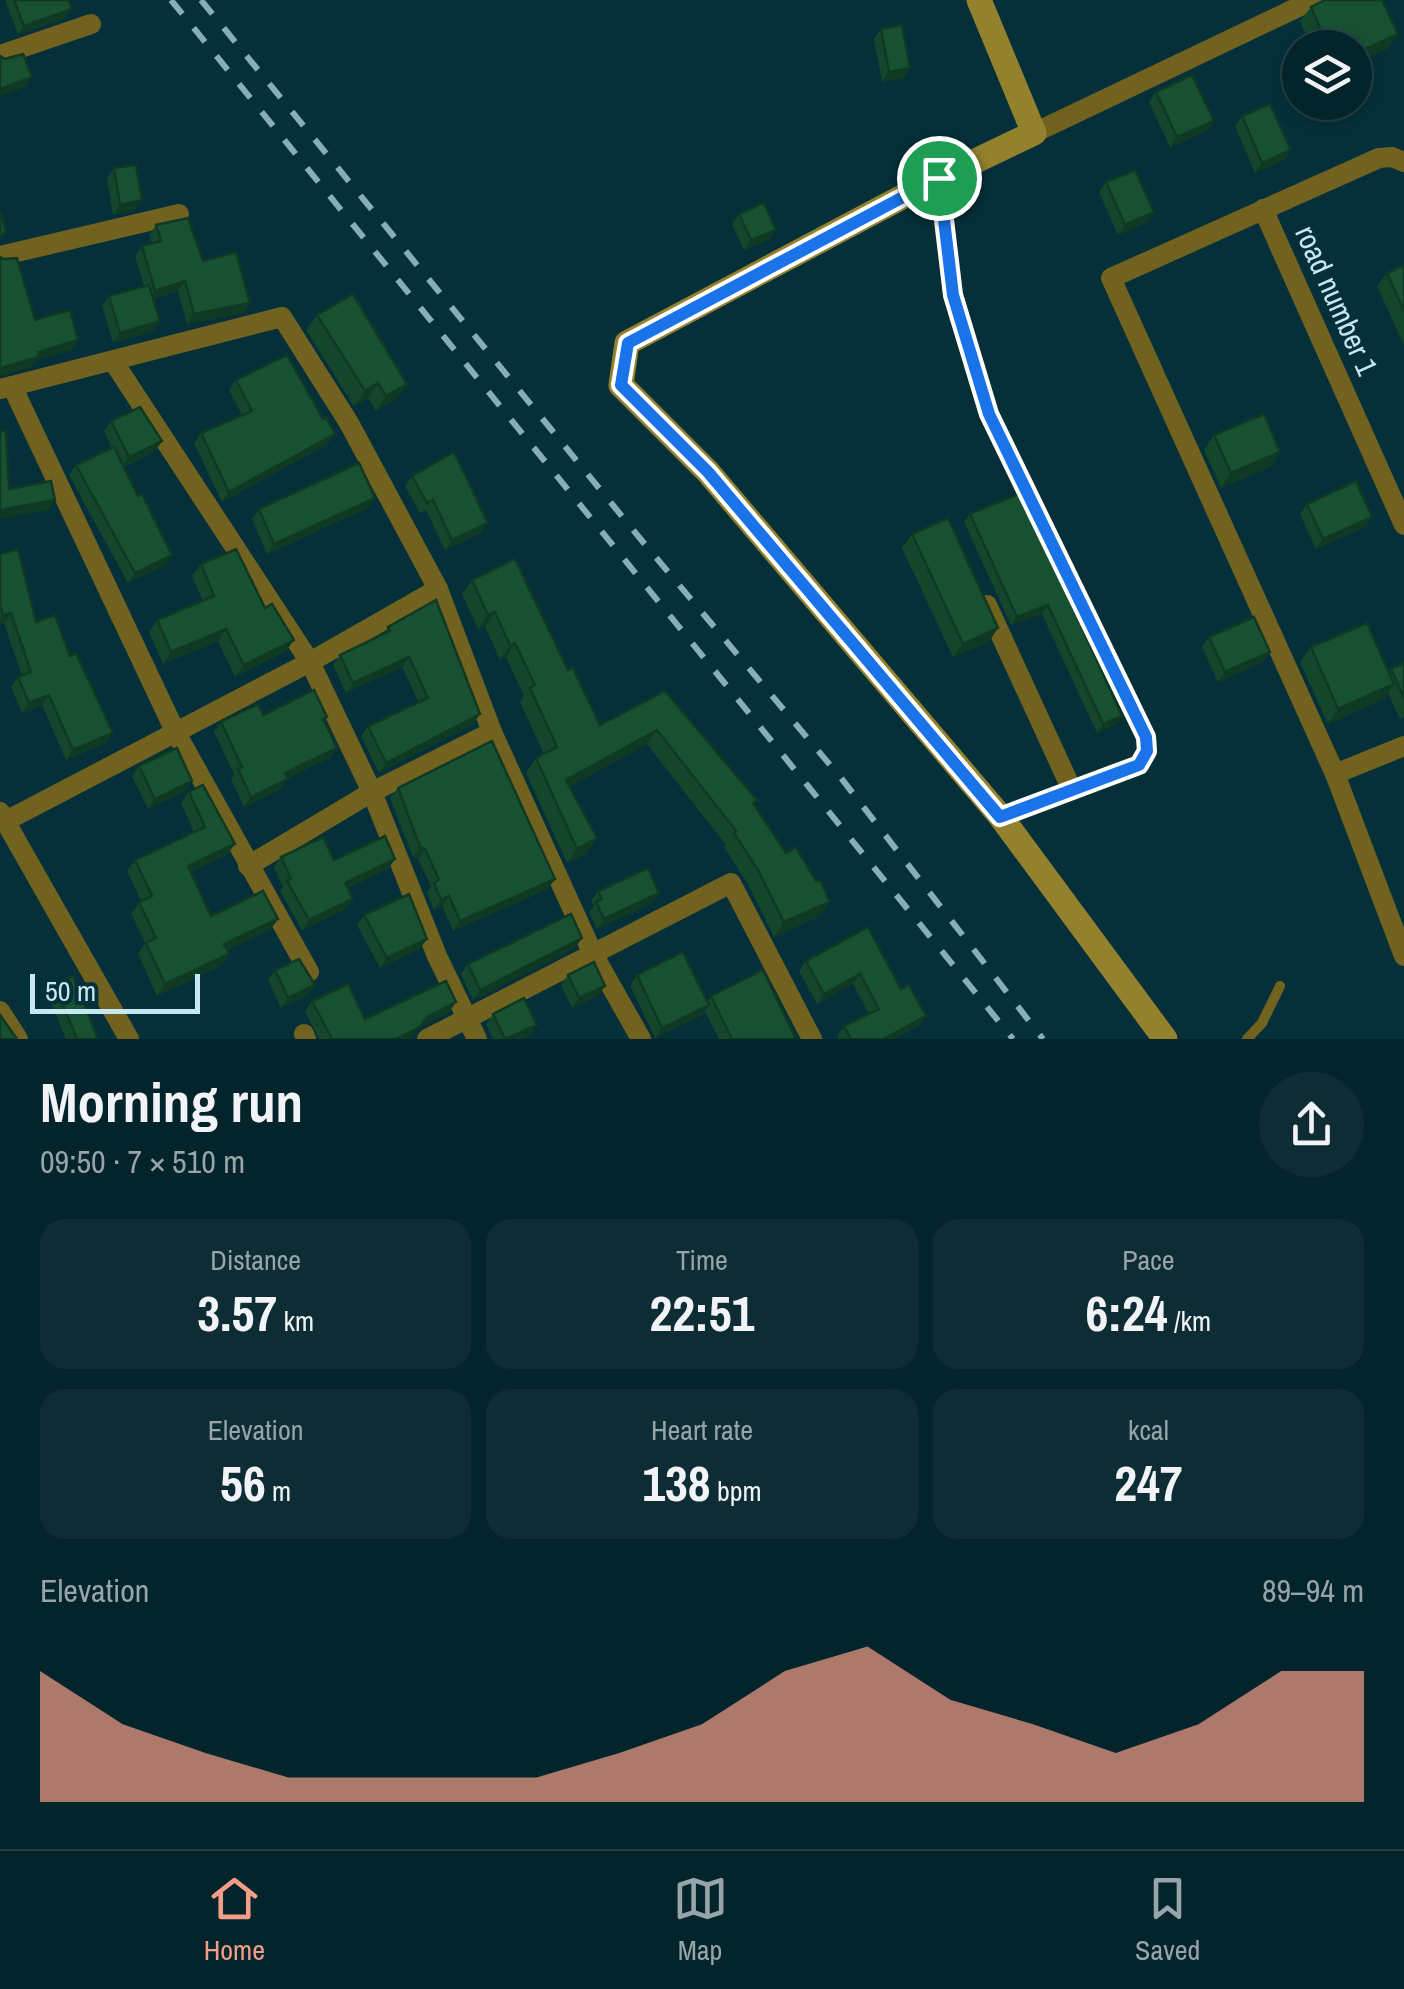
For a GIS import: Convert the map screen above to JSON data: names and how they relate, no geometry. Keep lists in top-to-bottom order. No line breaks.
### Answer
{"streets":{"street":["road number 1"]},"scale_bar":"50 m","page":{"scale":"50 m","heading":["Morning run","09:50 · 7 × 510 m"],"stats":[["Distance","3.57 km"],["Time","22:51"],["Pace","6:24 /km"],["Elevation","56 m"],["Heart rate","138 bpm"],["kcal","247"]],"chart":["Elevation","89–94 m"],"tabs":["Home","Map","Saved"]}}
